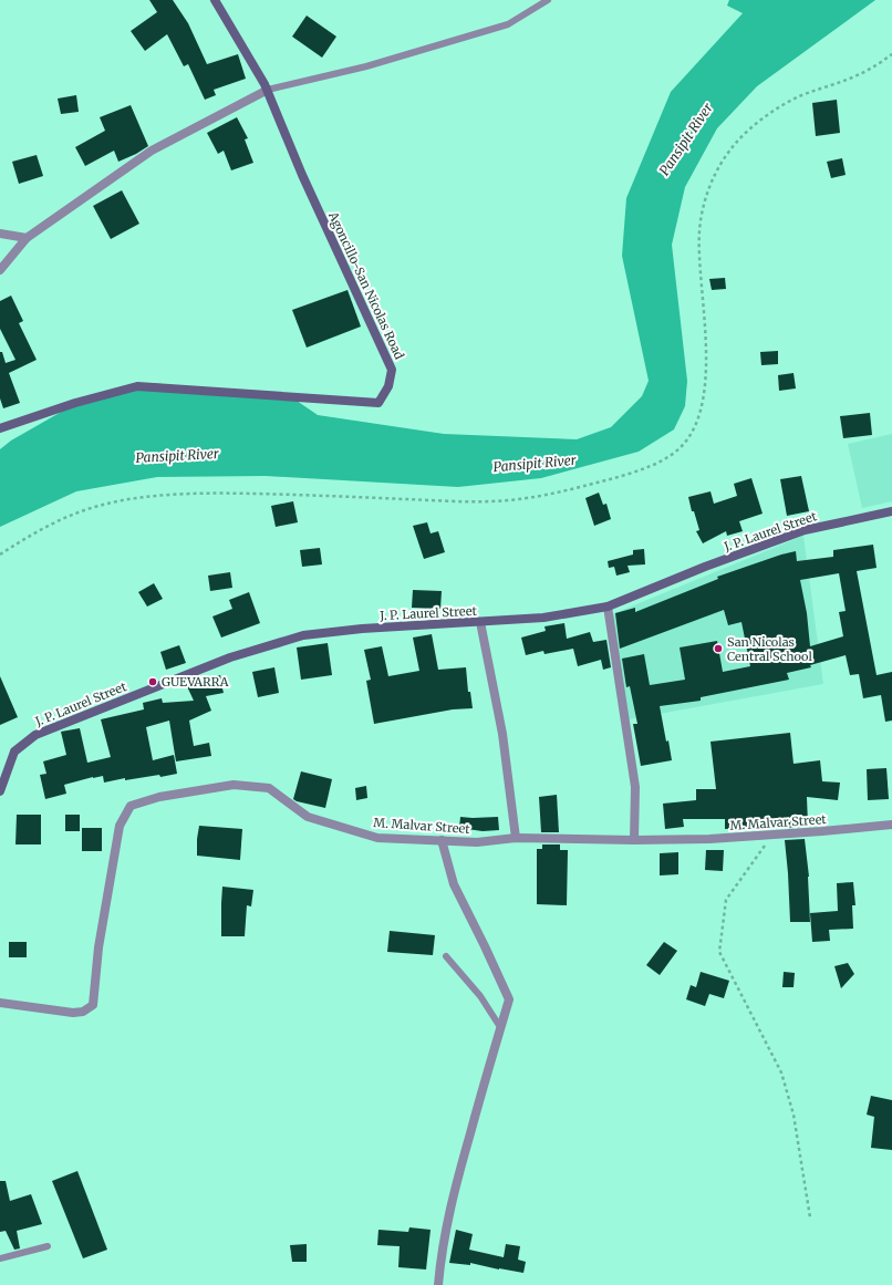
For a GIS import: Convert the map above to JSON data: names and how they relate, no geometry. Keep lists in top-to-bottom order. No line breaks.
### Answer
{"streets":{"main road":["Agoncillo-San Nicolas Road","J. P. Laurel Street"],"street":["M. Malvar Street"]},"water":["Pansipit River"],"places":["San Nicolas Central School","GUEVARRA"]}
